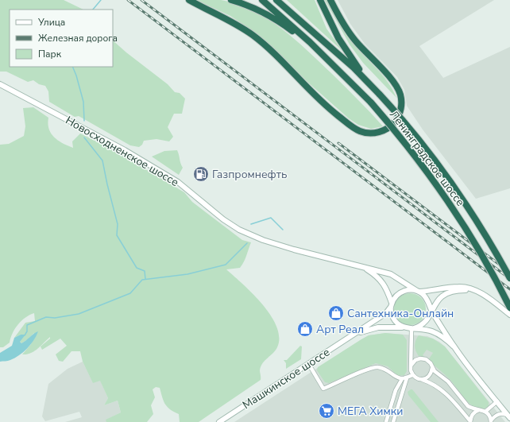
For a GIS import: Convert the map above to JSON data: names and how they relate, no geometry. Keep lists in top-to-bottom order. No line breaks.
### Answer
{"streets":{"highway":["Ленинградское шоссе"],"main road":["Новосходненское шоссе","Машкинское шоссе"]},"crossings":[["Новосходненское шоссе","Машкинское шоссе"]],"places":{"fuel station":["Газпромнефть"],"shop":["Сантехника-Онлайн","Арт Реал"],"supermarket":["МЕГА Химки"]},"legend":["Улица","Железная дорога","Парк"]}
